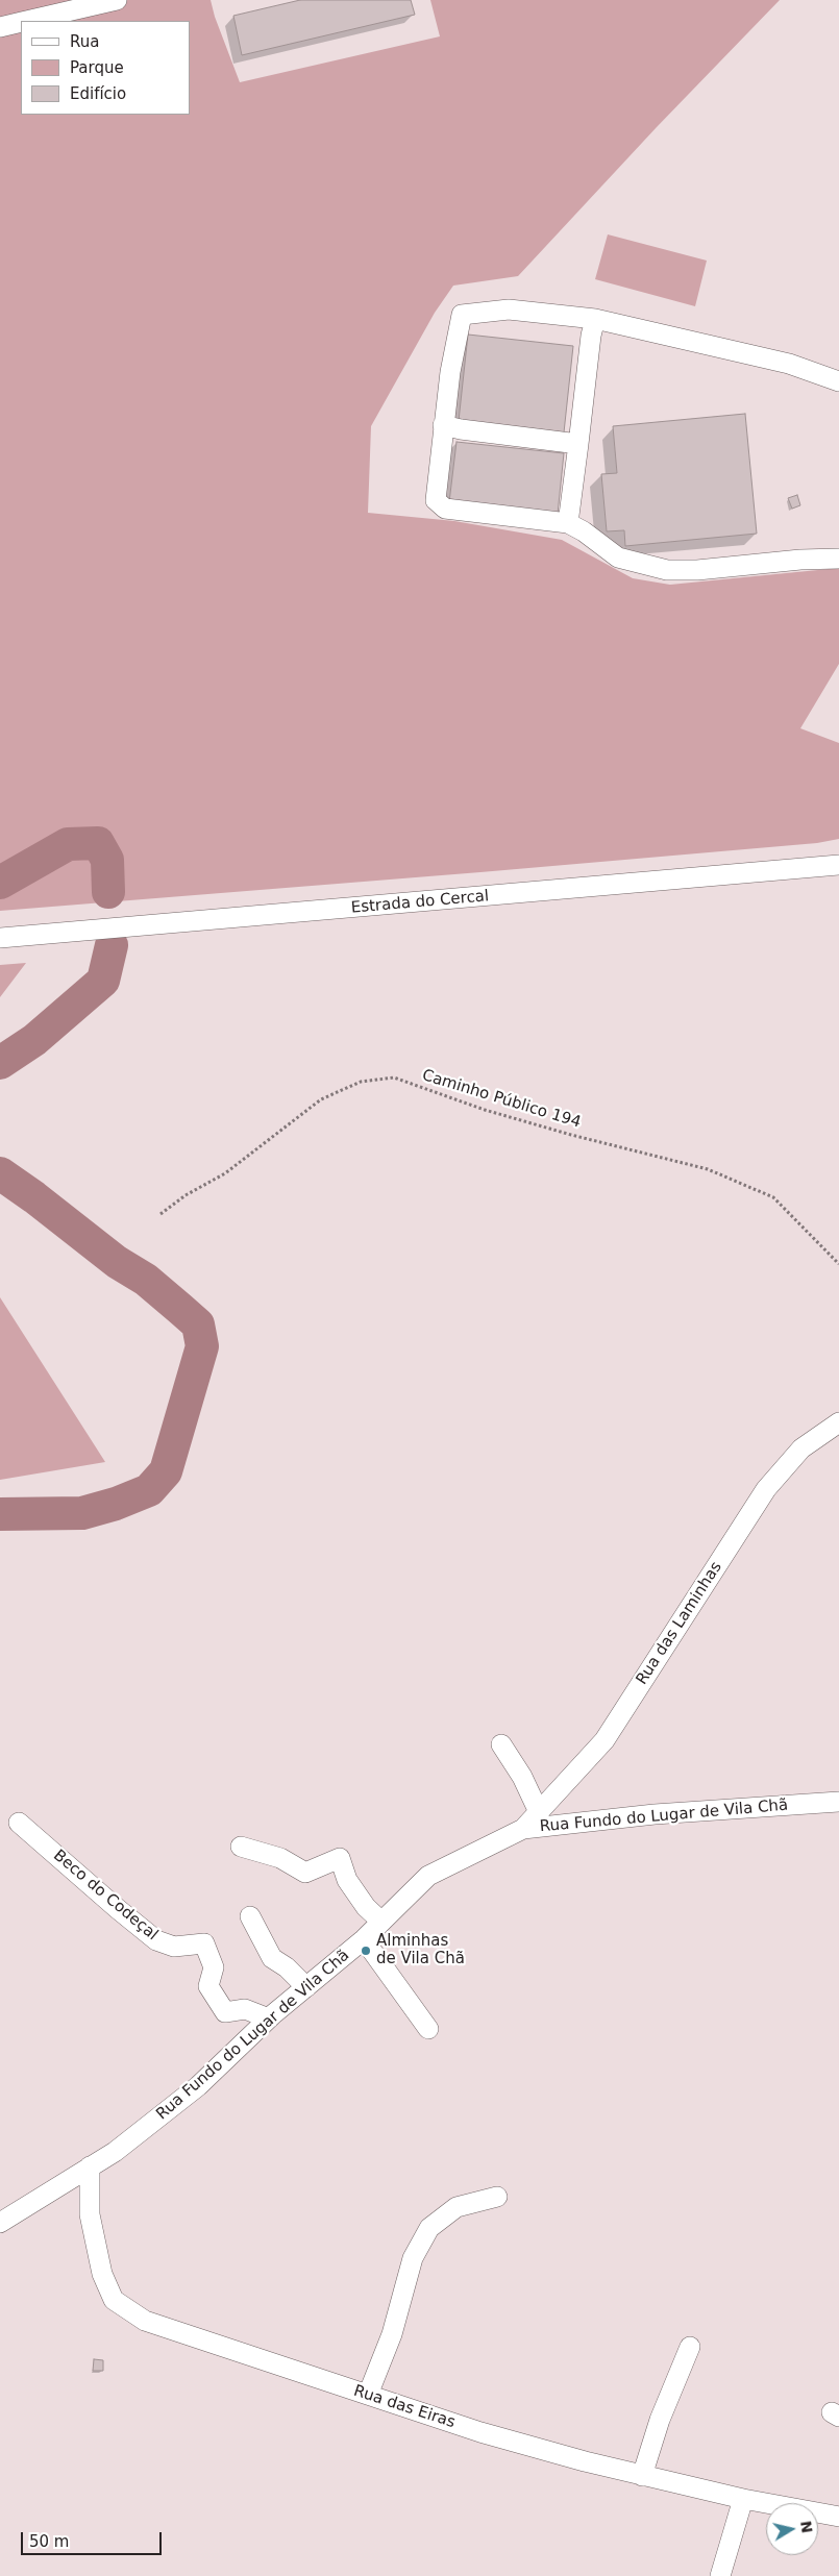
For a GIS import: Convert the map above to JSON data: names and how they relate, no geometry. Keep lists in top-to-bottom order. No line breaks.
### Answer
{"streets":{"street":["Estrada do Cercal","Rua das Laminhas","Rua Fundo do Lugar de Vila Chã","Beco do Codeçal","Rua das Eiras"],"path":["Caminho Público 194"]},"crossings":[["Rua das Laminhas","Rua Fundo do Lugar de Vila Chã"],["Rua Fundo do Lugar de Vila Chã","Beco do Codeçal"],["Rua Fundo do Lugar de Vila Chã","Rua das Eiras"]],"places":["Alminhas de Vila Chã"],"legend":["Rua","Parque","Edifício"],"scale_bar":"50 m","north":"right"}
